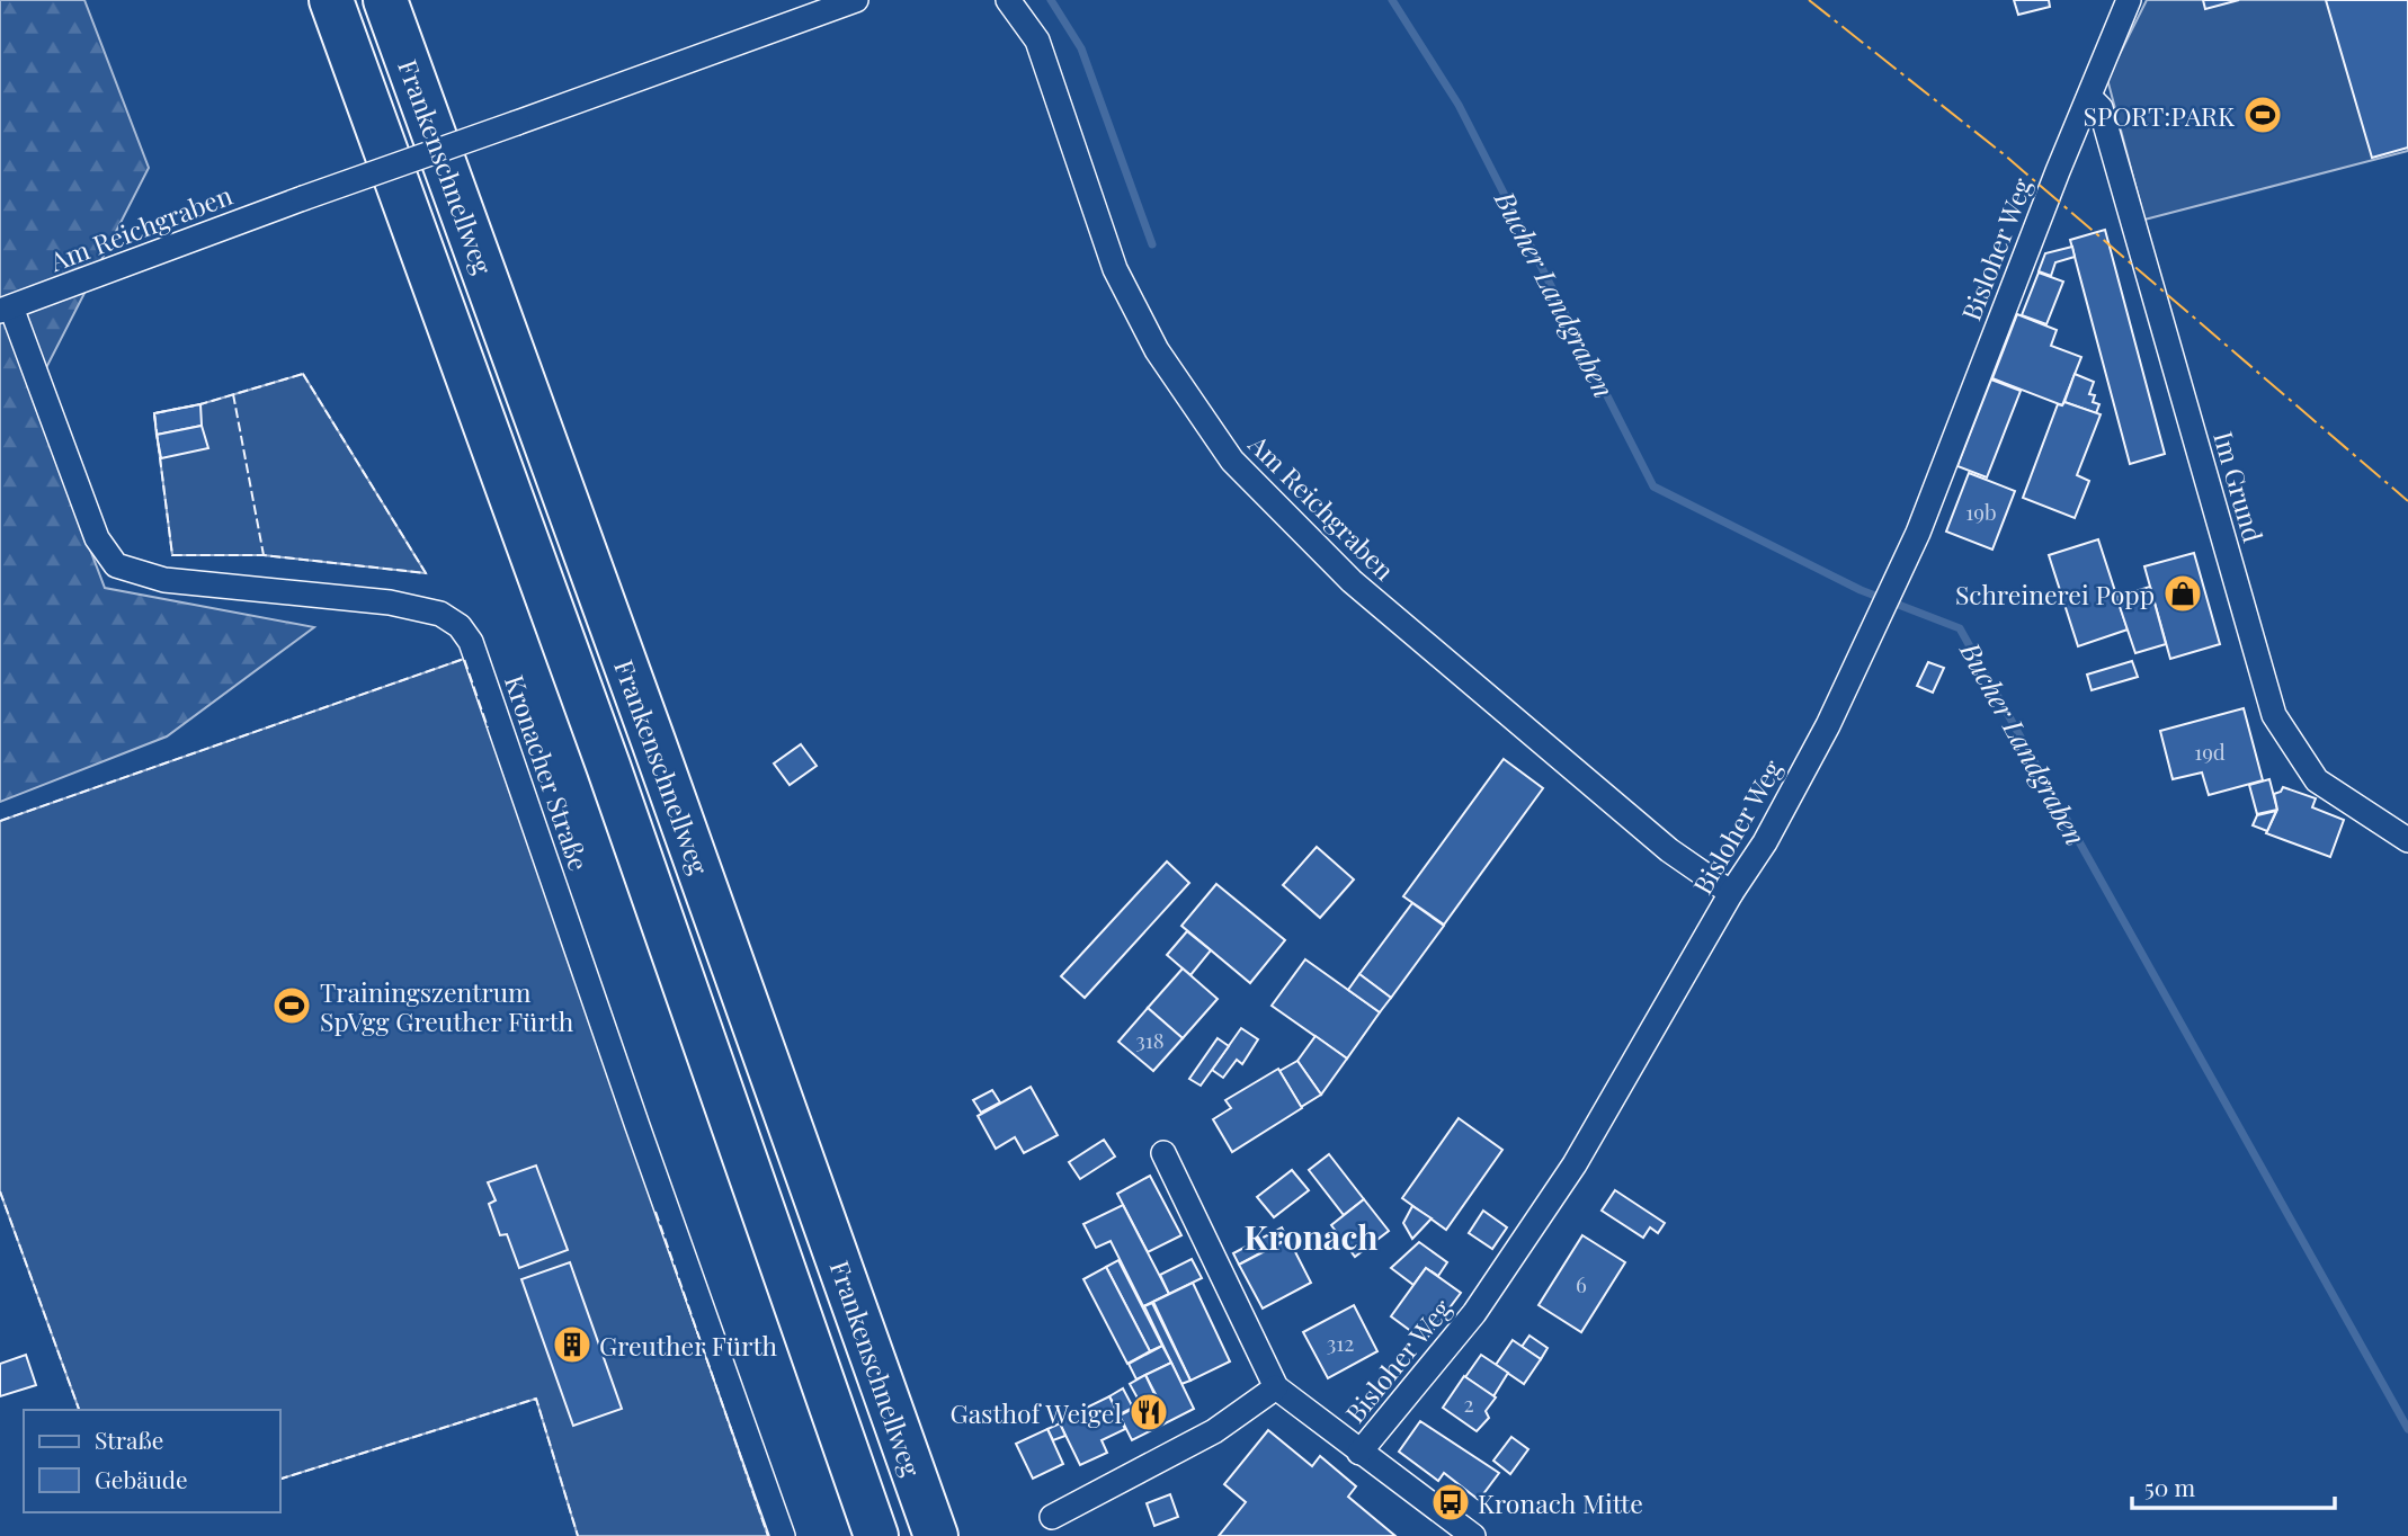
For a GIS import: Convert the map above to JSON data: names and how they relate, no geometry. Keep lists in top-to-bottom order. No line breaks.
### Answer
{"streets":{"highway":["Frankenschnellweg"],"street":["Am Reichgraben","Bisloher Weg","Im Grund","Kronacher Straße"]},"crossings":[["Am Reichgraben","Bisloher Weg"],["Am Reichgraben","Kronacher Straße"],["Bisloher Weg","Im Grund"]],"districts":["Kronach"],"water":["Bucher Landgraben"],"places":{"sports":["SPORT:PARK","Trainingszentrum SpVgg Greuther Fürth"],"shop":["Schreinerei Popp"],"building":["Greuther Fürth"],"restaurant":["Gasthof Weigel"],"bus stop":["Kronach Mitte"]},"house_numbers":["19b","19d","318","6","312","2"],"legend":["Straße","Gebäude"],"scale_bar":"50 m"}
